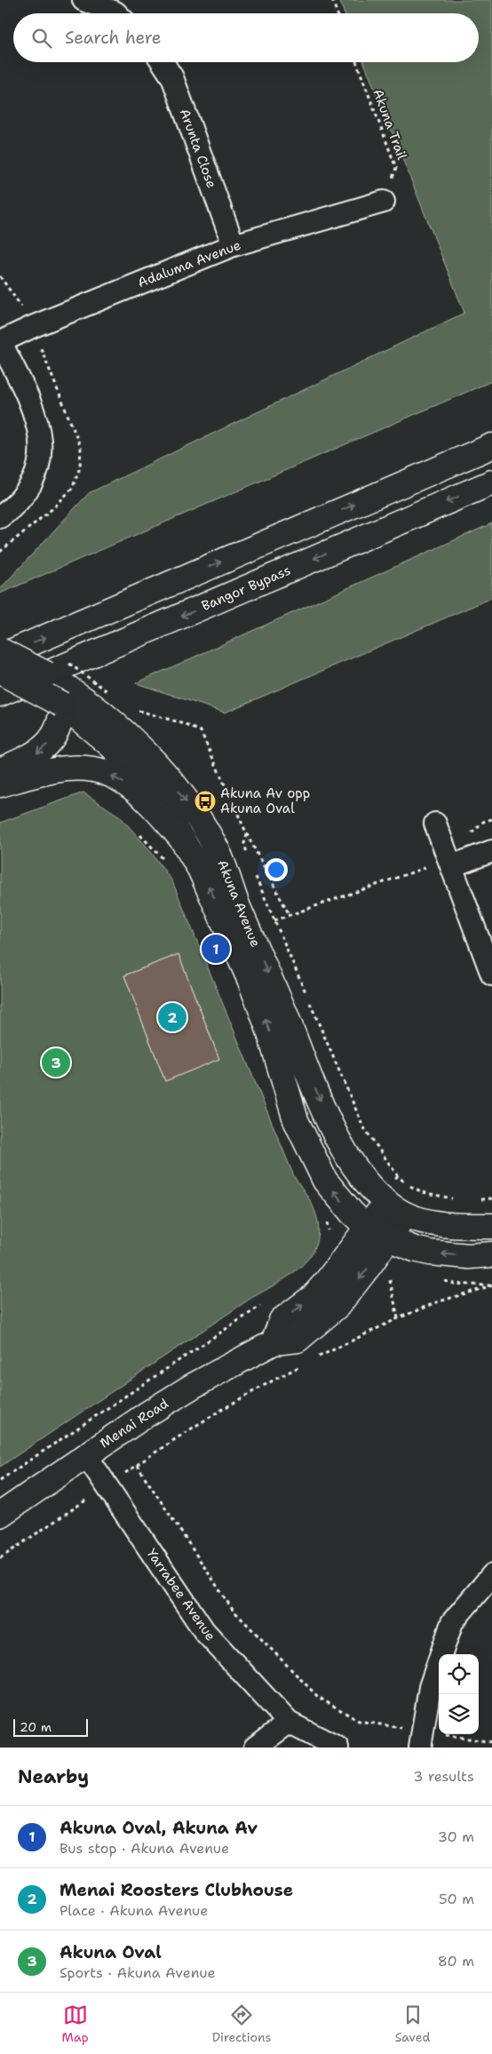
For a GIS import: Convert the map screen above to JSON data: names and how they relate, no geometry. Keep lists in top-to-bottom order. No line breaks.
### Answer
{"streets":{"main road":["Bangor Bypass","Akuna Avenue","Menai Road"],"street":["Arunta Close","Adaluma Avenue","Yarrabee Avenue"],"path":["Akuna Trail"]},"crossings":[["Akuna Trail","Adaluma Avenue"],["Arunta Close","Adaluma Avenue"],["Akuna Avenue","Menai Road"],["Menai Road","Yarrabee Avenue"]],"places":{"bus stop":["Akuna Av opp Akuna Oval"]},"scale_bar":"20 m","page":{"search":"Search here","pins":["1","2","3"],"scale":"20 m","heading":["Nearby","3 results"],"list":[{"mark":"1","name":"Akuna Oval, Akuna Av","note":"Bus stop · Akuna Avenue","value":"30 m"},{"mark":"2","name":"Menai Roosters Clubhouse","note":"Place · Akuna Avenue","value":"50 m"},{"mark":"3","name":"Akuna Oval","note":"Sports · Akuna Avenue","value":"80 m"}],"nav":["Map","Directions","Saved"]}}
